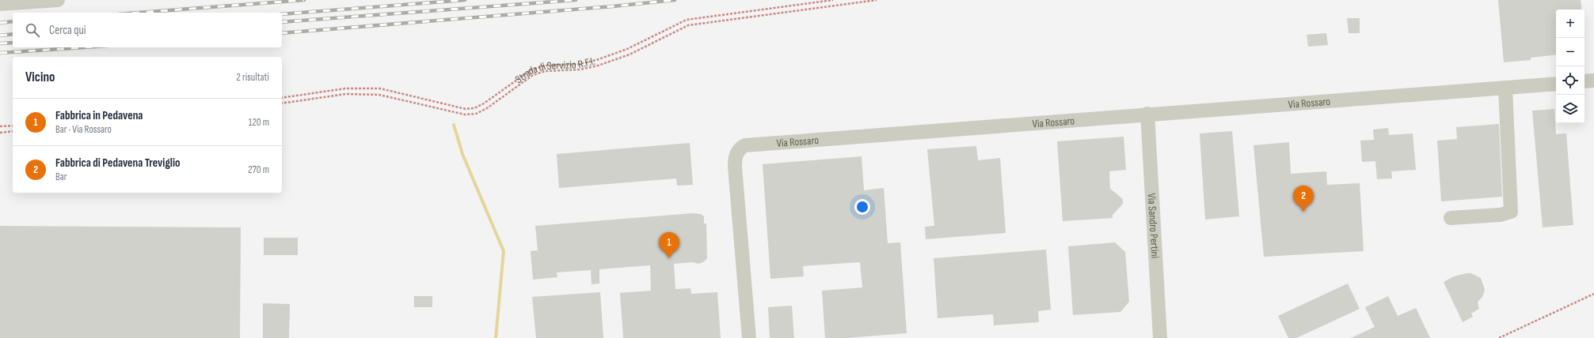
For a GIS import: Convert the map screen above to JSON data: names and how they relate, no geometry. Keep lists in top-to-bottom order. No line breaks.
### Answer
{"streets":{"street":["Via Rossaro","Via Sandro Pertini"],"path":["Strada di Servizio R.F.I."]},"crossings":[["Via Rossaro","Via Sandro Pertini"]],"page":{"map_buttons":["+","−"],"search":"Cerca qui","heading":["Vicino","2 risultati"],"list":[{"mark":"1","name":"Fabbrica in Pedavena","note":"Bar · Via Rossaro","value":"120 m"},{"mark":"2","name":"Fabbrica di Pedavena Treviglio","note":"Bar","value":"270 m"}],"pins":["2","1"]}}
